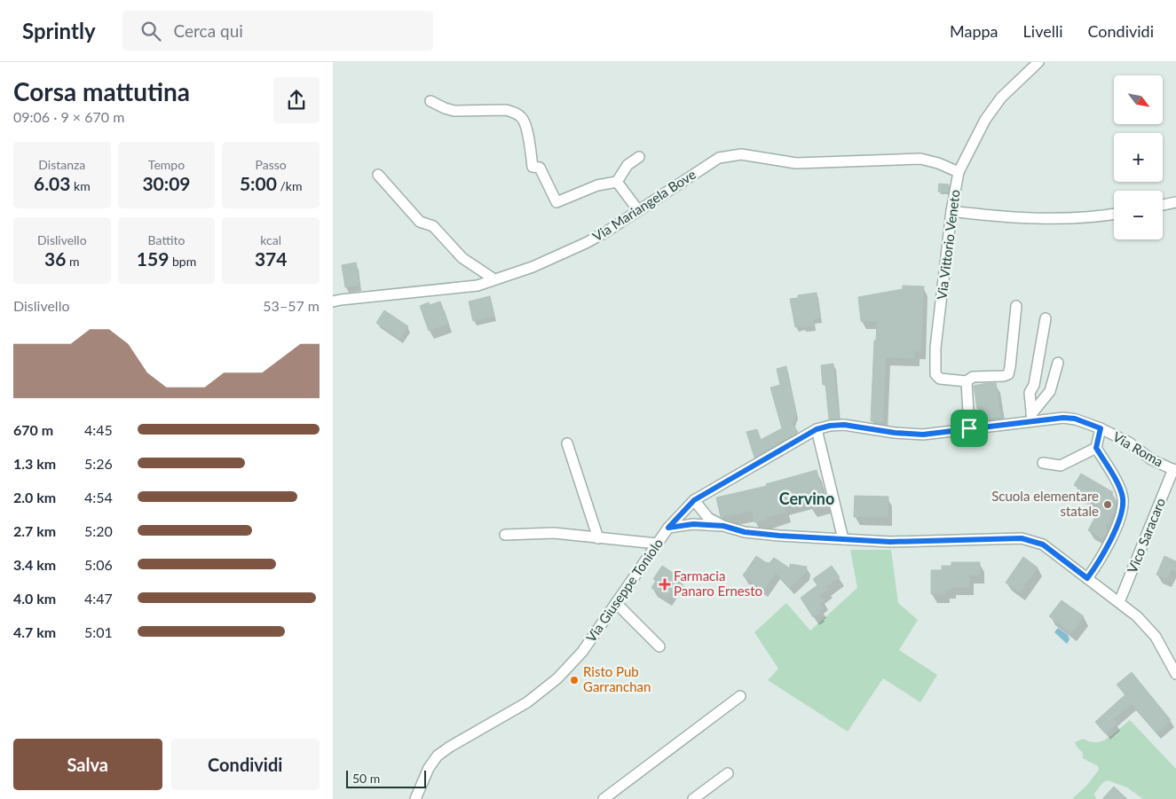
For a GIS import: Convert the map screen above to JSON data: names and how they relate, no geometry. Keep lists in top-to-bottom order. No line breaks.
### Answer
{"streets":{"street":["Via Mariangela Bove","Via Vittorio Veneto","Via Roma","Vico Saracaro","Via Giuseppe Toniolo"]},"crossings":[["Via Mariangela Bove","Via Vittorio Veneto"],["Via Roma","Vico Saracaro"],["Via Roma","Via Giuseppe Toniolo"]],"districts":["Cervino"],"places":{"other":["Scuola elementare statale","Risto Pub Garranchan"],"health":["Farmacia Panaro Ernesto"]},"scale_bar":"50 m","north":"bottom right","page":{"header":"Sprintly","search":"Cerca qui","nav":["Mappa","Livelli","Condividi"],"heading":["Corsa mattutina","09:06 · 9 × 670 m"],"map_buttons":["+","−"],"stats":[["Distanza","6.03 km"],["Tempo","30:09"],["Passo","5:00 /km"],["Dislivello","36 m"],["Battito","159 bpm"],["kcal","374"]],"chart":["Dislivello","53–57 m"],"list":[{"name":"670 m","note":"4:45"},{"name":"1.3 km","note":"5:26"},{"name":"2.0 km","note":"4:54"},{"name":"2.7 km","note":"5:20"},{"name":"3.4 km","note":"5:06"},{"name":"4.0 km","note":"4:47"},{"name":"4.7 km","note":"5:01"}],"buttons":["Salva","Condividi"],"scale":"50 m"}}
